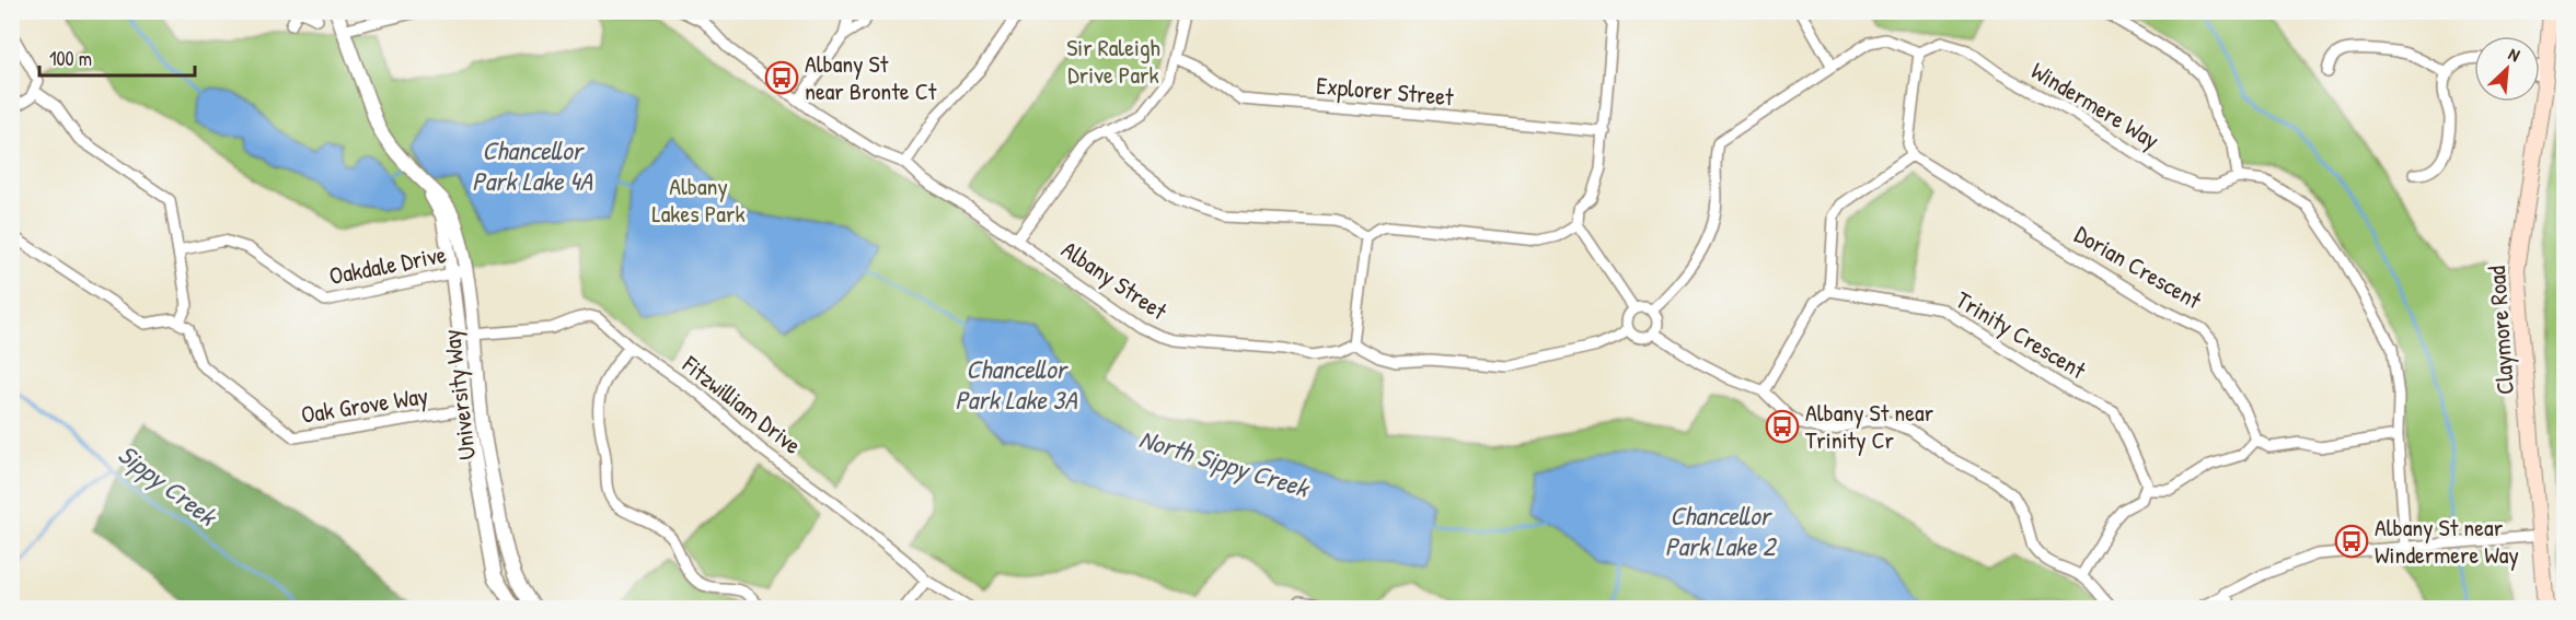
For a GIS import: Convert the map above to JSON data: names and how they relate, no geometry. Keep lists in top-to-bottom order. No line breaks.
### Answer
{"streets":{"main road":["Claymore Road"],"street":["Explorer Street","Windermere Way","Oakdale Drive","Dorian Crescent","Albany Street","Trinity Crescent","University Way","Oak Grove Way","Fitzwilliam Drive"]},"crossings":[["Oakdale Drive","University Way"],["University Way","Oak Grove Way"],["University Way","Fitzwilliam Drive"]],"water":["Chancellor Park Lake 4A","Chancellor Park Lake 3A","North Sippy Creek","Sippy Creek","Chancellor Park Lake 2"],"parks":["Sir Raleigh Drive Park","Albany Lakes Park"],"places":{"bus stop":["Albany St near Bronte Ct","Albany St near Trinity Cr","Albany St near Windermere Way"]},"scale_bar":"100 m","north":"top right"}
